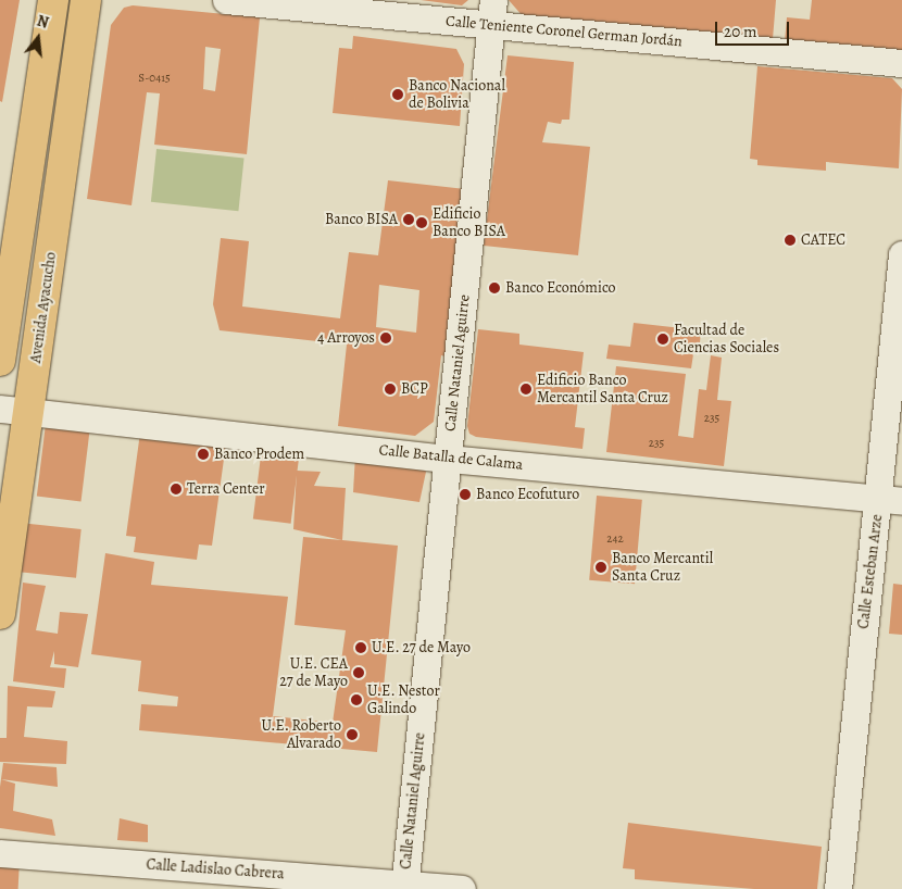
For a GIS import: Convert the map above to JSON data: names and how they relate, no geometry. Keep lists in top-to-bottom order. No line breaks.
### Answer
{"streets":{"main road":["Avenida Ayacucho"],"street":["Calle Teniente Coronel German Jordán","Calle Nataniel Aguirre","Calle Batalla de Calama","Calle Esteban Arze","Calle Ladislao Cabrera"]},"crossings":[["Calle Teniente Coronel German Jordán","Calle Nataniel Aguirre"],["Avenida Ayacucho","Calle Batalla de Calama"],["Calle Nataniel Aguirre","Calle Batalla de Calama"],["Calle Nataniel Aguirre","Calle Ladislao Cabrera"],["Calle Batalla de Calama","Calle Esteban Arze"]],"places":["Banco Nacional de Bolivia","Banco BISA","Edificio Banco BISA","CATEC","Banco Económico","4 Arroyos","Facultad de Ciencias Sociales","BCP","Edificio Banco Mercantil Santa Cruz","Banco Prodem","Terra Center","Banco Ecofuturo","Banco Mercantil Santa Cruz","U.E. 27 de Mayo","U.E. CEA 27 de Mayo","U.E. Nestor Galindo","U.E. Roberto Alvarado"],"house_numbers":["S-0415","235","235","242"],"scale_bar":"20 m","north":"top"}
